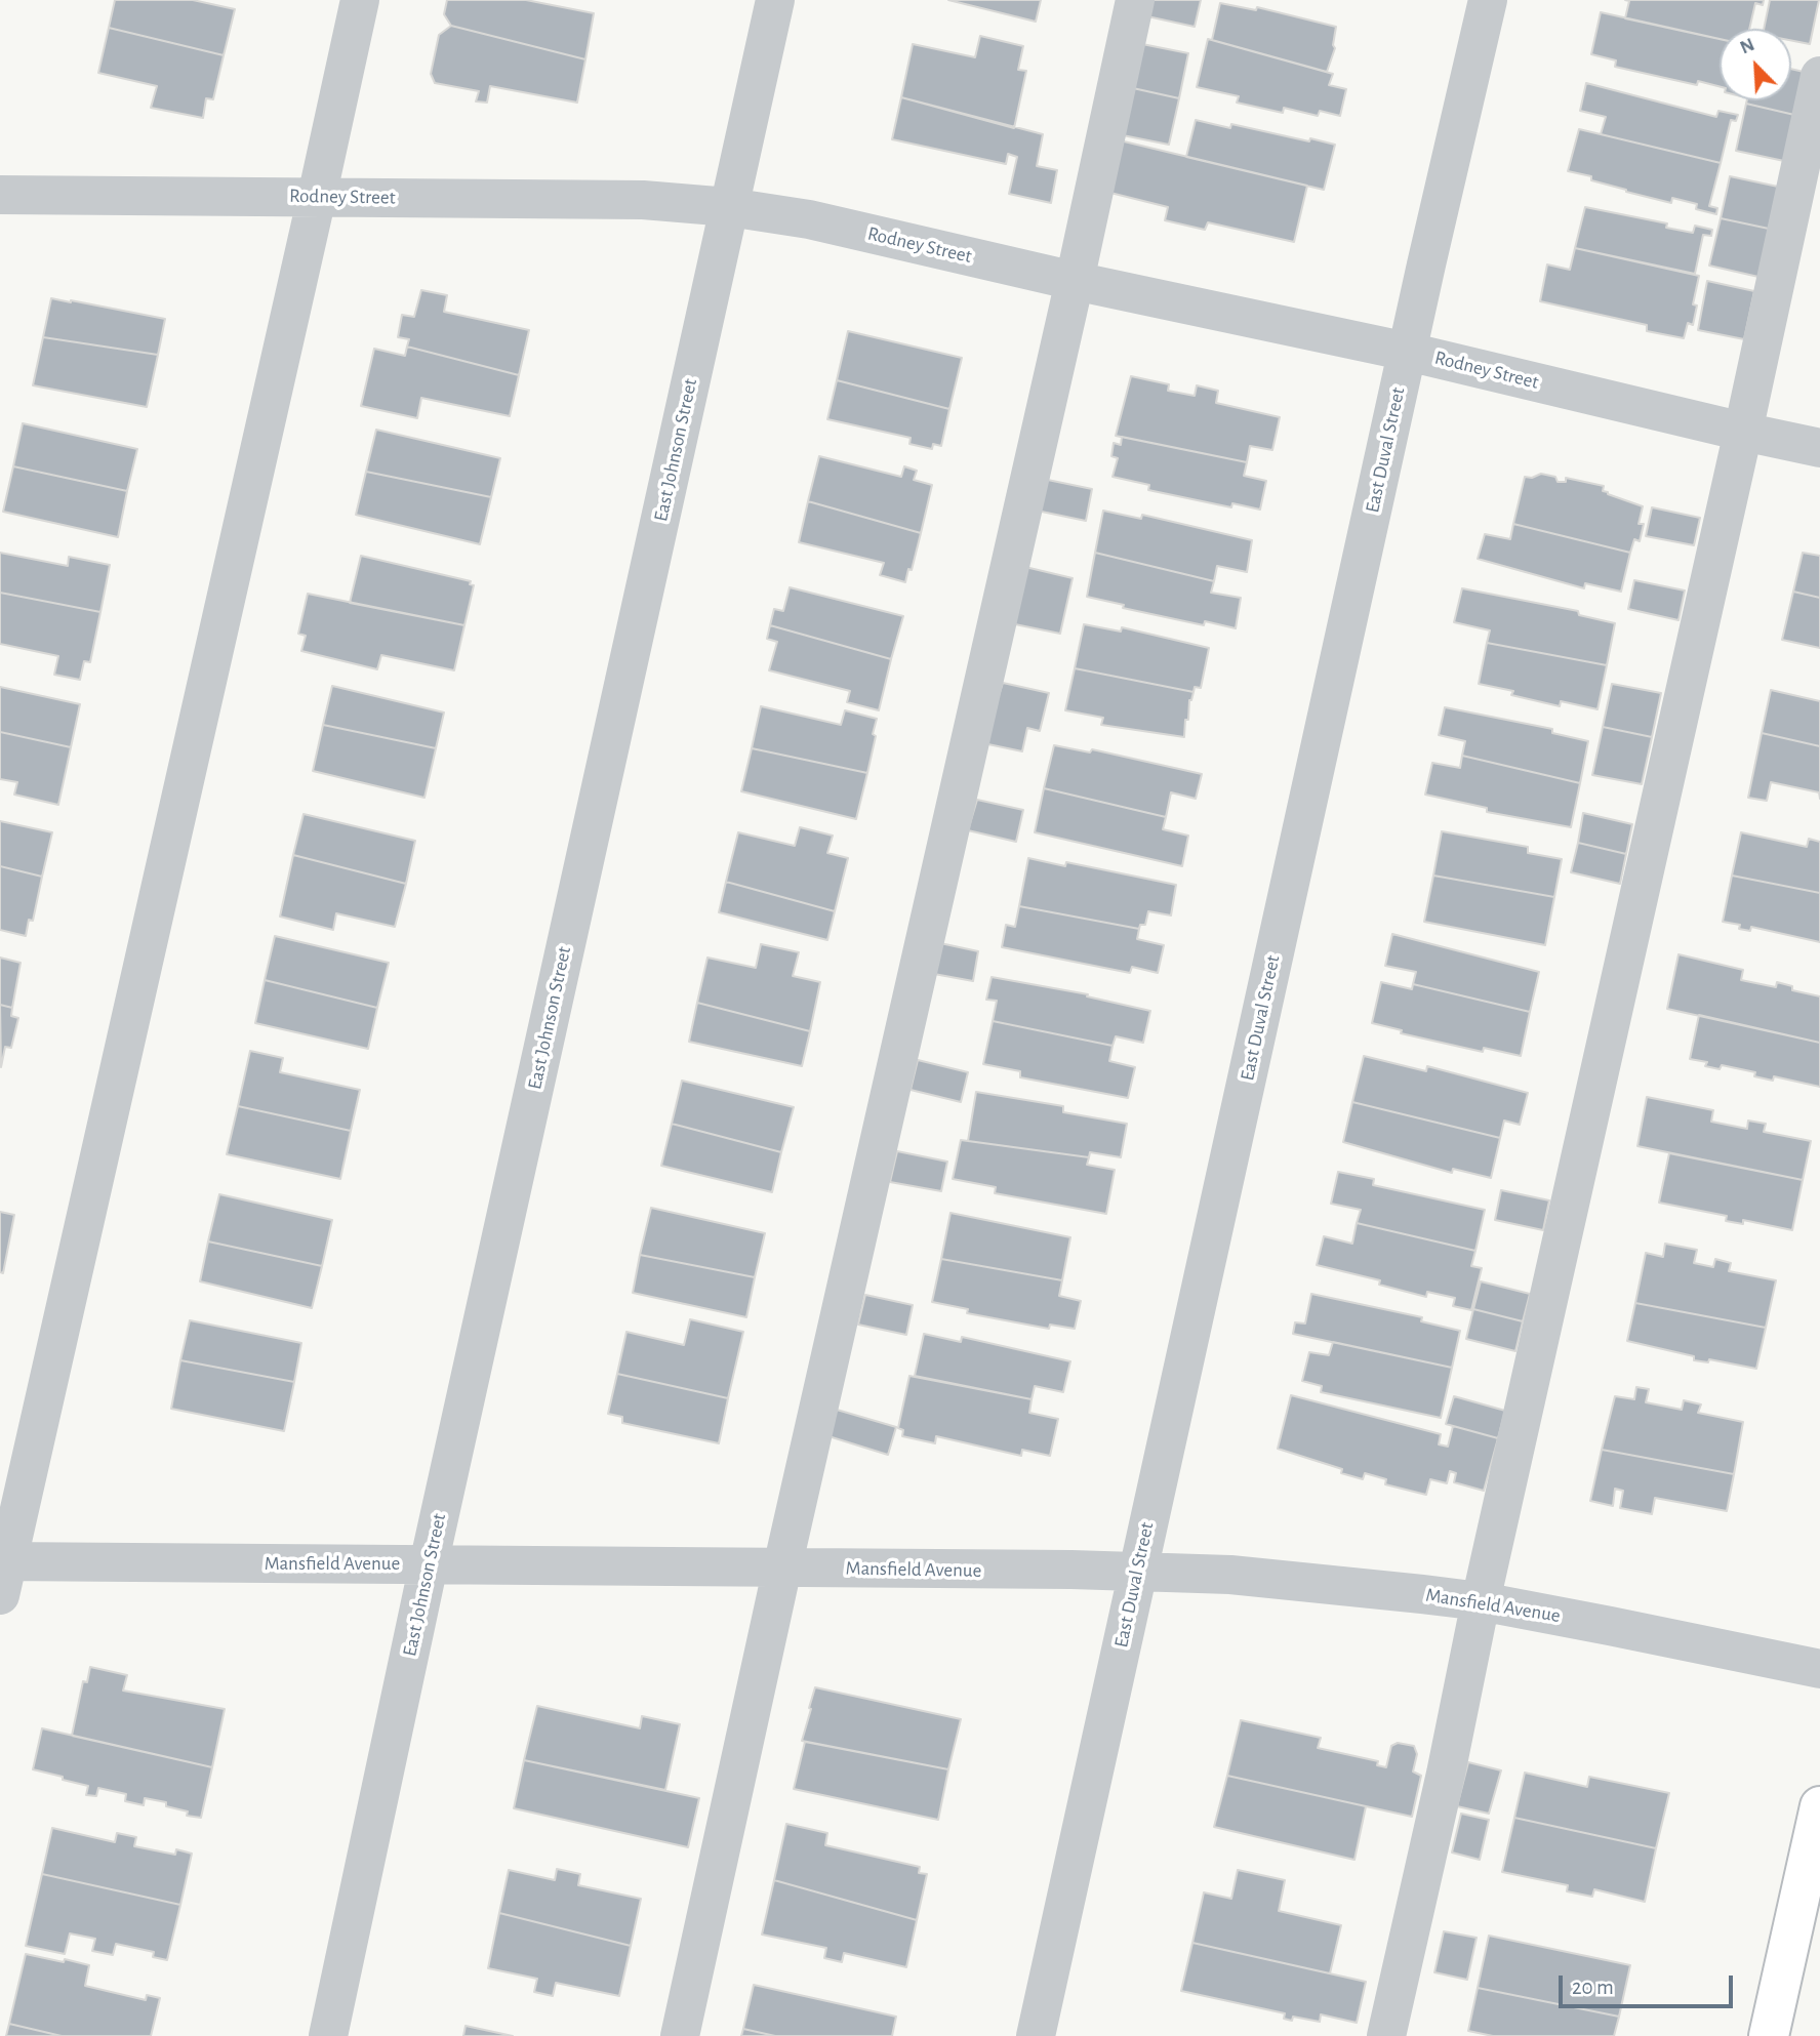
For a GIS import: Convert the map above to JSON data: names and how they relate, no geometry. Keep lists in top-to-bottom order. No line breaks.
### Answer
{"streets":{"street":["Rodney Street","East Johnson Street","East Duval Street","Mansfield Avenue"]},"crossings":[["Rodney Street","East Johnson Street"],["Rodney Street","East Duval Street"],["East Johnson Street","Mansfield Avenue"],["East Duval Street","Mansfield Avenue"]],"scale_bar":"20 m","north":"top left"}
